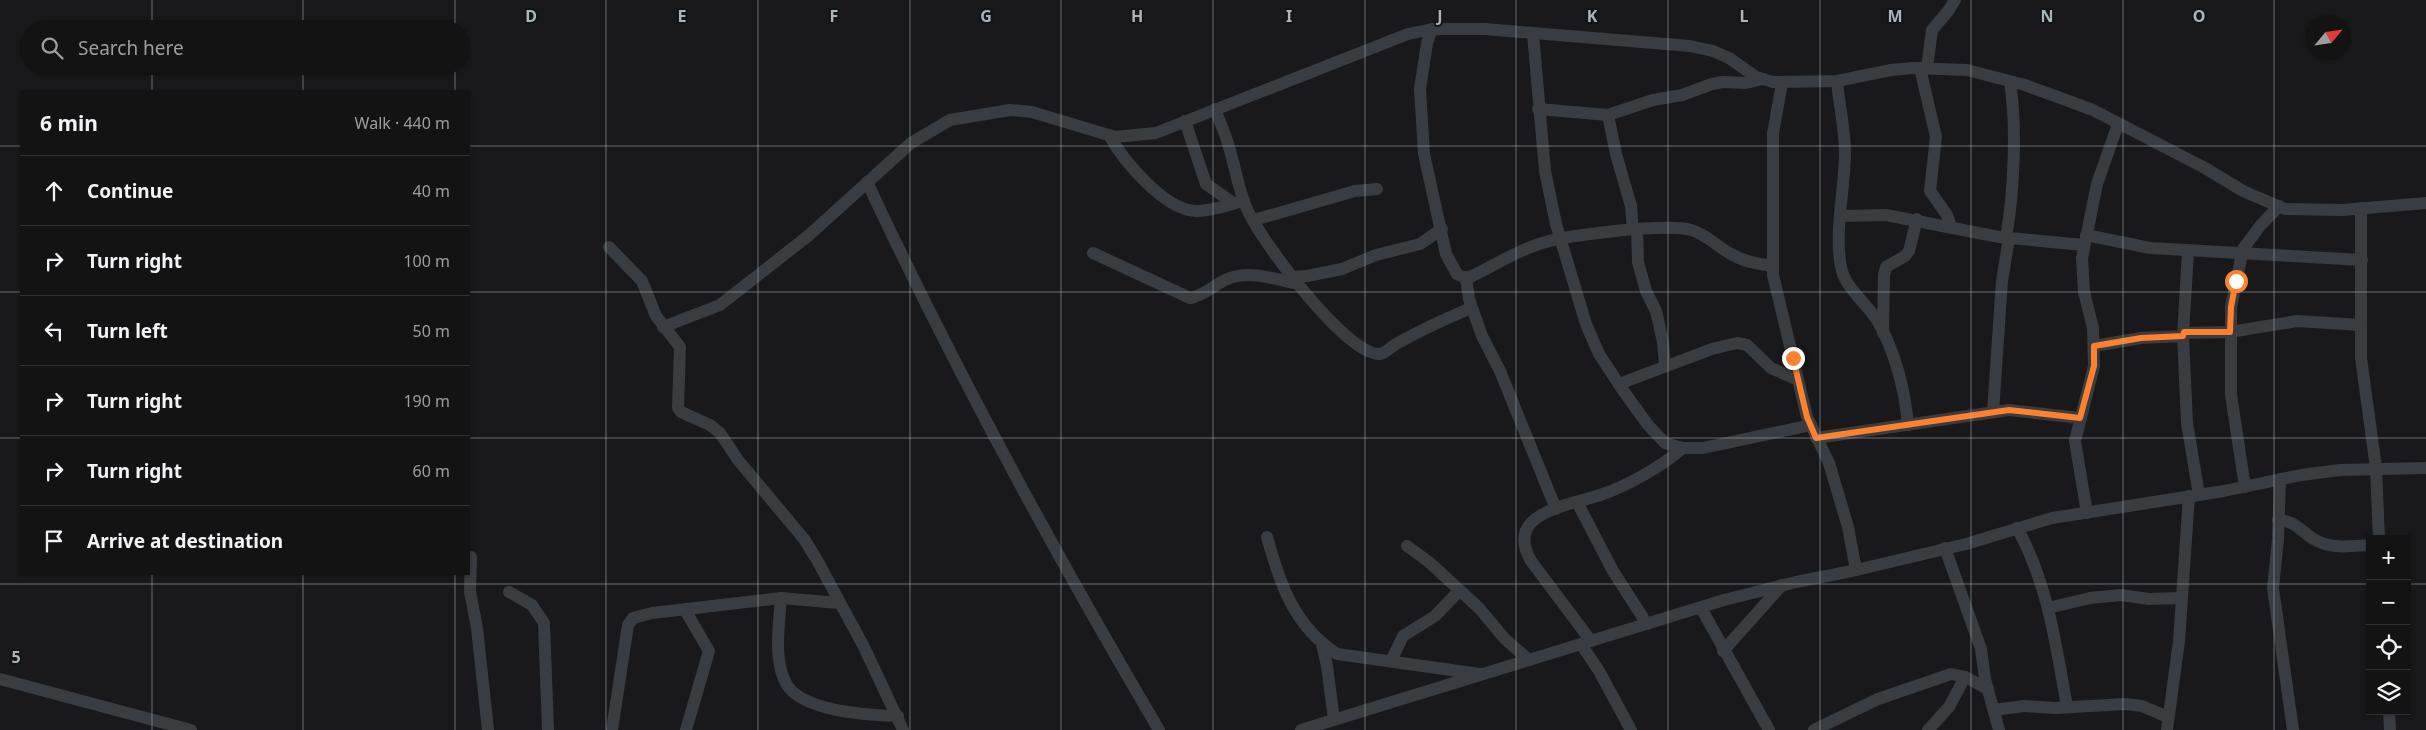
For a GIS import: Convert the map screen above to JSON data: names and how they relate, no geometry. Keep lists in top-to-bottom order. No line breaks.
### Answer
{"north":"top right","page":{"search":"Search here","heading":["6 min","Walk · 440 m"],"list":[["Continue","40 m"],["Turn right","100 m"],["Turn left","50 m"],["Turn right","190 m"],["Turn right","60 m"],"Arrive at destination"],"map_buttons":["+","−"]},"grid":{"columns":["D","E","F","G","H","I","J","K","L","M","N","O"],"rows":["5"]}}
